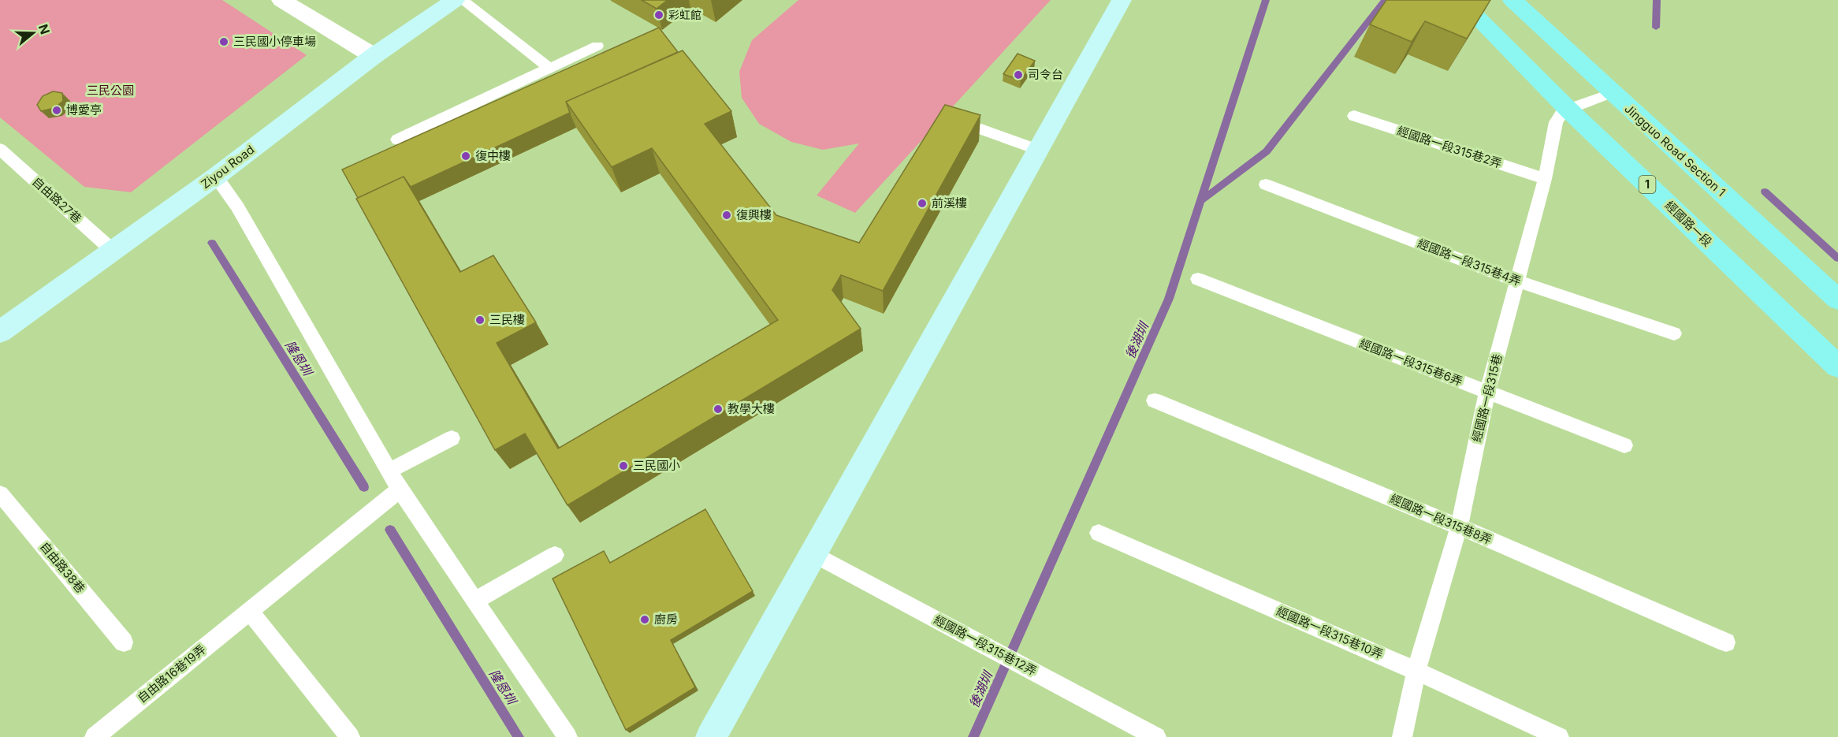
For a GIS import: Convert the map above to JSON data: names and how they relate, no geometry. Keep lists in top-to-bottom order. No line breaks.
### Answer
{"streets":{"main road":["Jingguo Road Section 1","1","經國路一段"],"street":["Ziyou Road"],"lane":["經國路一段315巷2弄","自由路27巷","經國路一段315巷4弄","經國路一段315巷6弄","經國路一段315巷","經國路一段315巷8弄","自由路38巷","經國路一段315巷10弄","經國路一段315巷12弄","自由路16巷19弄"]},"crossings":[["經國路一段315巷2弄","經國路一段315巷"],["Ziyou Road","自由路27巷"],["經國路一段","經國路一段315巷"],["經國路一段315巷4弄","經國路一段315巷"],["經國路一段315巷6弄","經國路一段315巷"],["經國路一段315巷","經國路一段315巷8弄"],["經國路一段315巷","經國路一段315巷10弄"]],"water":["後湖圳","隆恩圳"],"parks":["三民公園"],"places":["彩虹館","三民國小停車場","司令台","博愛亭","復中樓","前溪樓","復興樓","三民樓","教學大樓","三民國小","廚房"],"north":"right"}
